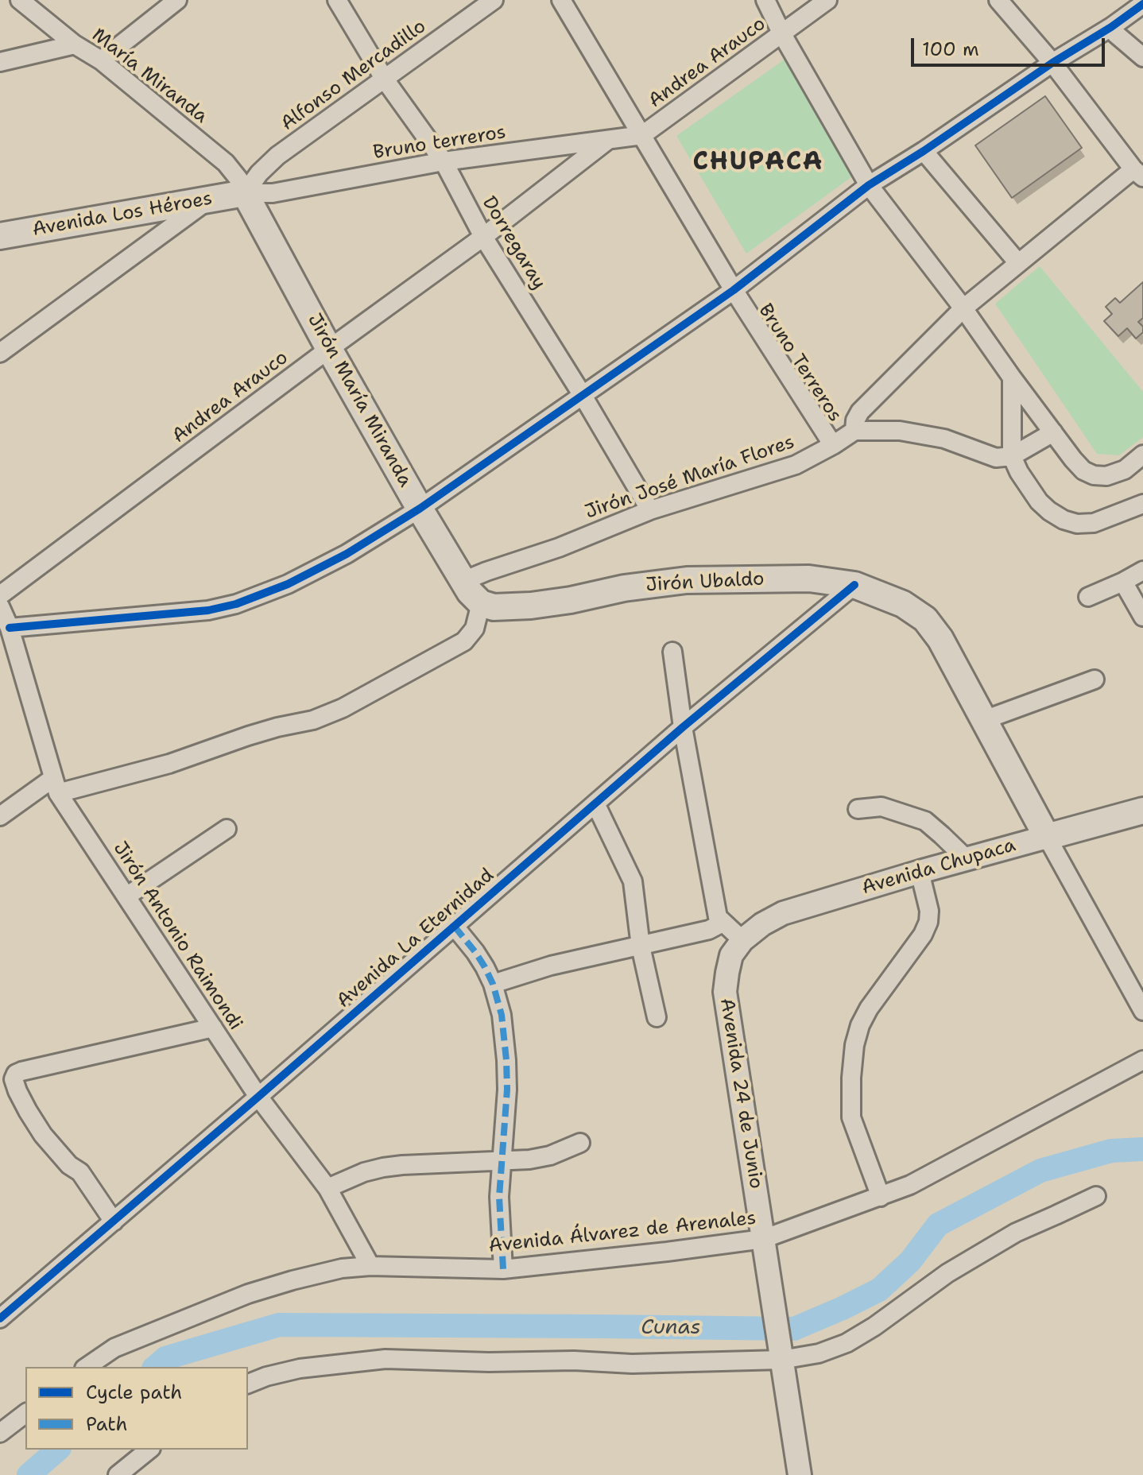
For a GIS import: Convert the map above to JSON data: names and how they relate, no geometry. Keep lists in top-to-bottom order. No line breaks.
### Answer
{"streets":{"highway":["Avenida Los Héroes","Jirón María Miranda","Jirón Ubaldo","Avenida Chupaca"],"main road":["Avenida 24 de Junio"],"street":["Andrea Arauco","Alfonso Mercadillo","María Miranda","Bruno terreros","Dorregaray","Bruno Terreros","Jirón José María Flores","Jirón Antonio Raimondi","Avenida La Eternidad","Avenida Álvarez de Arenales"]},"crossings":[["Andrea Arauco","Bruno terreros"],["Andrea Arauco","Dorregaray"],["Andrea Arauco","Bruno Terreros"],["Andrea Arauco","Jirón María Miranda"],["Alfonso Mercadillo","María Miranda"],["Alfonso Mercadillo","Bruno terreros"],["Alfonso Mercadillo","Avenida Los Héroes"],["Alfonso Mercadillo","Dorregaray"],["Alfonso Mercadillo","Jirón María Miranda"],["María Miranda","Bruno terreros"],["María Miranda","Avenida Los Héroes"],["María Miranda","Jirón María Miranda"],["Bruno terreros","Avenida Los Héroes"],["Bruno terreros","Dorregaray"],["Bruno terreros","Bruno Terreros"],["Bruno terreros","Jirón María Miranda"],["Avenida Los Héroes","Jirón María Miranda"],["Dorregaray","Jirón José María Flores"],["Bruno Terreros","Jirón José María Flores"],["Jirón María Miranda","Jirón José María Flores"],["Jirón María Miranda","Jirón Ubaldo"],["Jirón Ubaldo","Avenida Chupaca"],["Jirón Ubaldo","Avenida La Eternidad"],["Avenida Chupaca","Avenida 24 de Junio"],["Jirón Antonio Raimondi","Avenida La Eternidad"],["Jirón Antonio Raimondi","Avenida Álvarez de Arenales"],["Avenida 24 de Junio","Avenida Álvarez de Arenales"]],"districts":["CHUPACA"],"water":["Cunas"],"legend":["Cycle path","Path"],"scale_bar":"100 m"}
